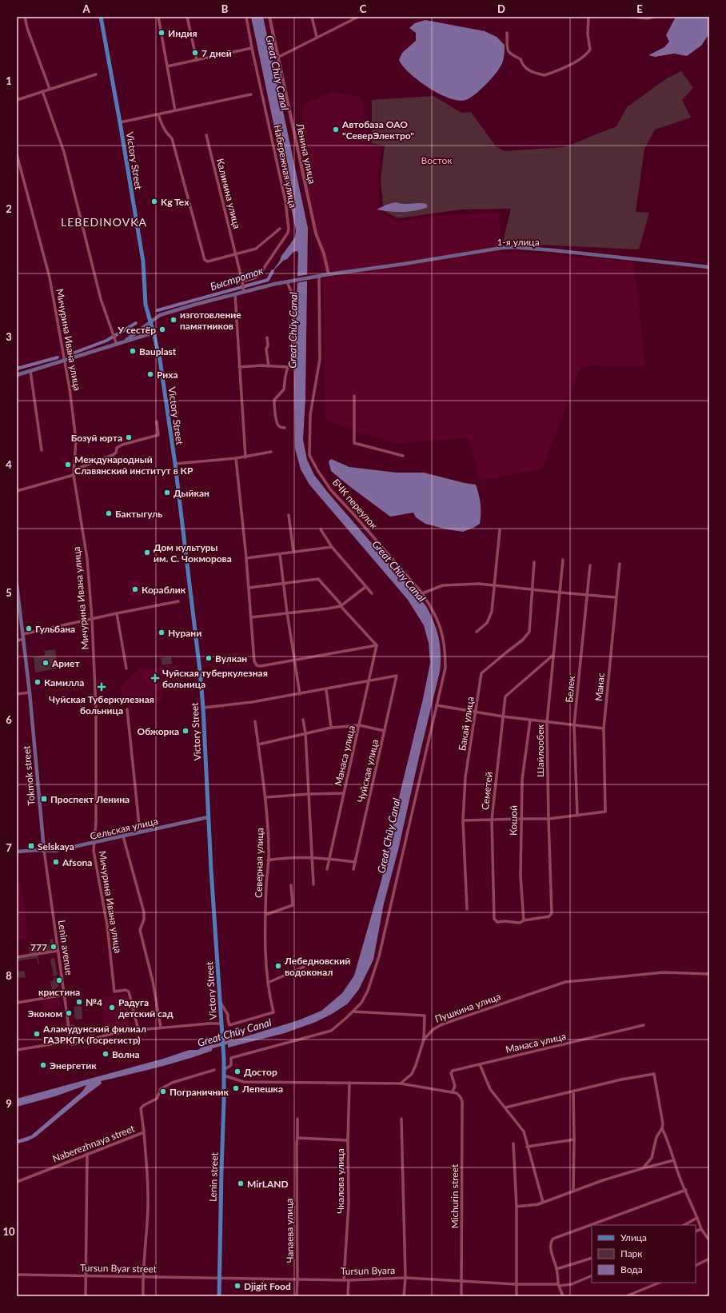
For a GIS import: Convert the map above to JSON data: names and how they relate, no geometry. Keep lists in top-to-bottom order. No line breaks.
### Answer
{"streets":{"main road":["Victory Street","1-я улица","Tokmok street","Сельская улица","Lenin street"],"street":["Ленина улица","Набережная улица","Калинина улица","Мичурина Ивана улица","БЧК переулок","Манас","Белек","Бакай улица","Шайлообек","Манаса улица","Чуйская улица","Семетей","Кошой","Северная улица","Lenin avenue","Пушкина улица","Naberezhnaya street","Чкалова улица","Michurin street","Чапаева улица","Tursun Byar street","Tursun Byara"]},"crossings":[["Ленина улица","1-я улица"],["Victory Street","Сельская улица"],["Victory Street","Северная улица"],["Victory Street","Lenin street"],["Набережная улица","Калинина улица"],["1-я улица","БЧК переулок"],["Мичурина Ивана улица","Сельская улица"],["БЧК переулок","Lenin street"],["Манас","Белек"],["Шайлообек","Семетей"],["Шайлообек","Кошой"],["Манаса улица","Чуйская улица"],["Манаса улица","Michurin street"],["Tokmok street","Сельская улица"],["Tokmok street","Lenin avenue"],["Семетей","Кошой"],["Сельская улица","Lenin avenue"],["Lenin street","Tursun Byar street"],["Lenin street","Tursun Byara"],["Чкалова улица","Tursun Byara"],["Michurin street","Tursun Byara"],["Чапаева улица","Tursun Byara"],["Tursun Byar street","Tursun Byara"]],"districts":["LEBEDINOVKA"],"water":["Great Chüy Canal","Быстроток"],"parks":["Восток"],"places":{"other":["Индия","7 дней","Автобаза ОАО \"СеверЭлектро\"","Kg Tex","изготовление памятников","У сестёр","Bauplast","Риха","Бозуй юрта","Международный Славянский институт в КР","Дыйкан","Бактыгуль","Дом культуры им. С. Чокморова","Кораблик","Гульбана","Нурани","Вулкан","Ариет","Камилла","Обжорка","Afsona","777","Лебедновский водоконал","кристина","№4","Радуга детский сад","Эконом","Аламудунский филиал ГАЗРКГК (Госрегистр)","Волна","Энергетик","Достор","Лепешка","Пограничник","MirLAND","Djigit Food"],"health":["Чуйская туберкулезная больница","Чуйская Туберкулезная больница"],"transit":["Проспект Ленина","Selskaya"]},"legend":["Улица","Парк","Вода"],"grid":{"columns":["A","B","C","D","E"],"rows":["1","2","3","4","5","6","7","8","9","10"]}}
